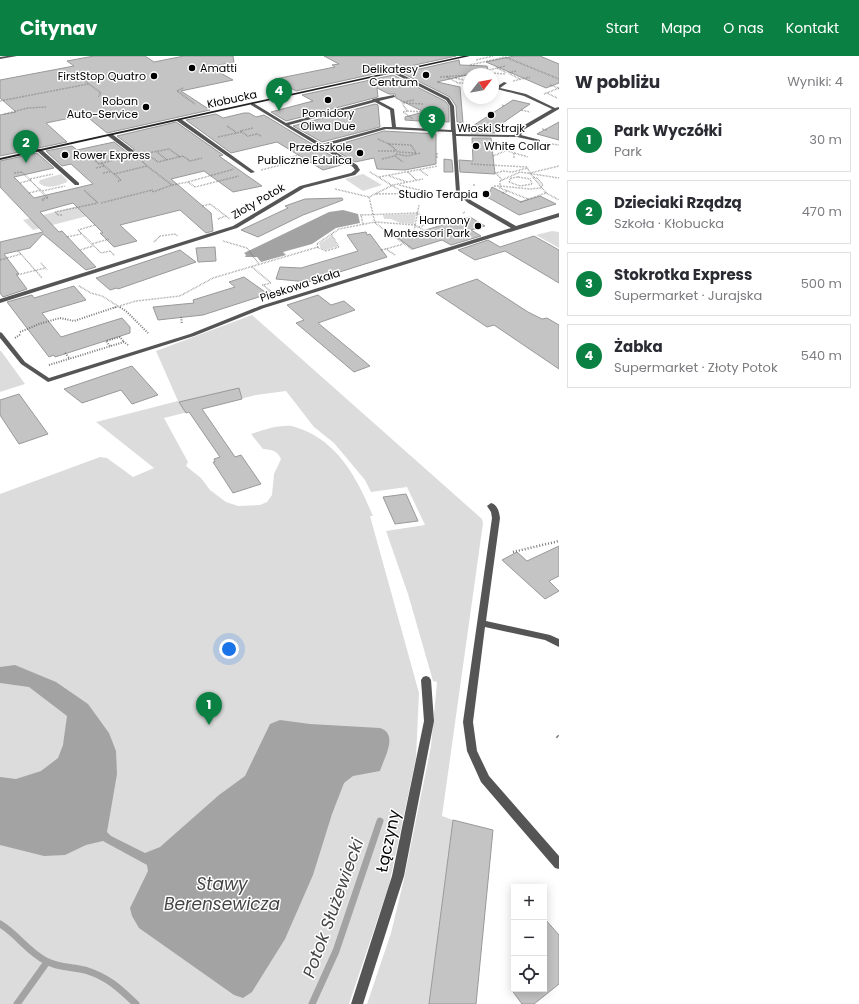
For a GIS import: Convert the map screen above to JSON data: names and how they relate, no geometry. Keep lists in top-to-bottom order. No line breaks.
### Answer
{"streets":{"street":["Kłobucka","Złoty Potok","Pieskowa Skała","Łączyny"]},"crossings":[["Kłobucka","Złoty Potok"]],"water":["Stawy Berensewicza","Potok Służewiecki"],"places":["Amatti","Delikatesy Centrum","FirstStop Quatro","Pomidory Oliwa Due","Roban Auto-Service","Włoski Strajk","White Collar","Przedszkole Publiczne Edulica","Rower Express","Studio Terapia","Harmony Montessori Park"],"north":"top right","page":{"header":"Citynav","nav":["Start","Mapa","O nas","Kontakt"],"heading":["W pobliżu","Wyniki: 4"],"pins":["4","3","2","1"],"list":[{"mark":"1","name":"Park Wyczółki","note":"Park","value":"30 m"},{"mark":"2","name":"Dzieciaki Rządzą","note":"Szkoła · Kłobucka","value":"470 m"},{"mark":"3","name":"Stokrotka Express","note":"Supermarket · Jurajska","value":"500 m"},{"mark":"4","name":"Żabka","note":"Supermarket · Złoty Potok","value":"540 m"}],"map_buttons":["+","−"]}}
